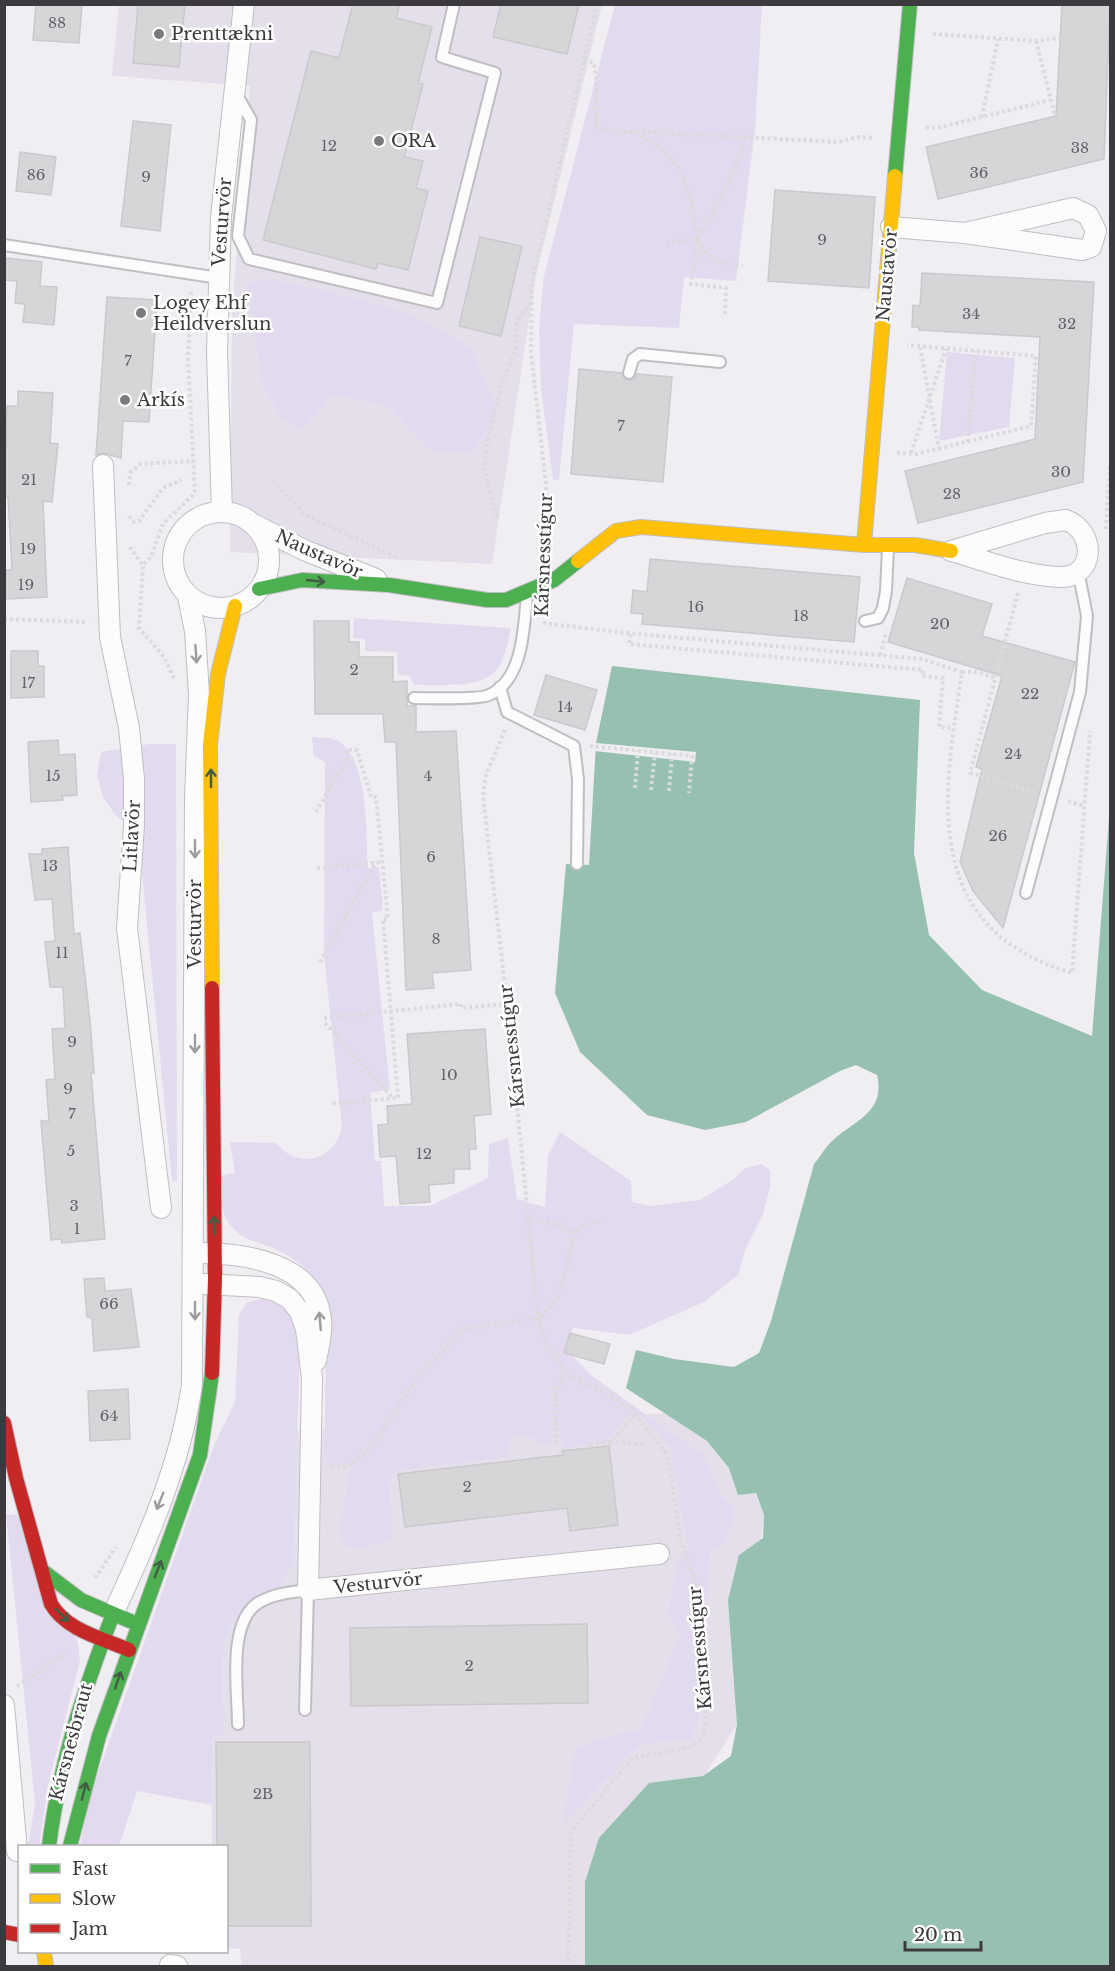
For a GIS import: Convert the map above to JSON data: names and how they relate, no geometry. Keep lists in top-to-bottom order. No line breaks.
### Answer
{"streets":{"street":["Vesturvör","Naustavör","Litlavör","Kársnesbraut"],"path":["Kársnesstígur"]},"crossings":[["Vesturvör","Naustavör"],["Vesturvör","Kársnesbraut"],["Naustavör","Kársnesstígur"]],"places":["Prenttækni","ORA","Logey Ehf Heildverslun","Arkís"],"house_numbers":["88","12","38","36","86","9","9","34","32","7","7","30","21","28","19","19","16","18","20","2","17","22","14","24","15","4","26","6","13","8","11","9","10","9","7","5","12","3","1","66","64","2","2","2B"],"legend":["Fast","Slow","Jam"],"scale_bar":"20 m"}
